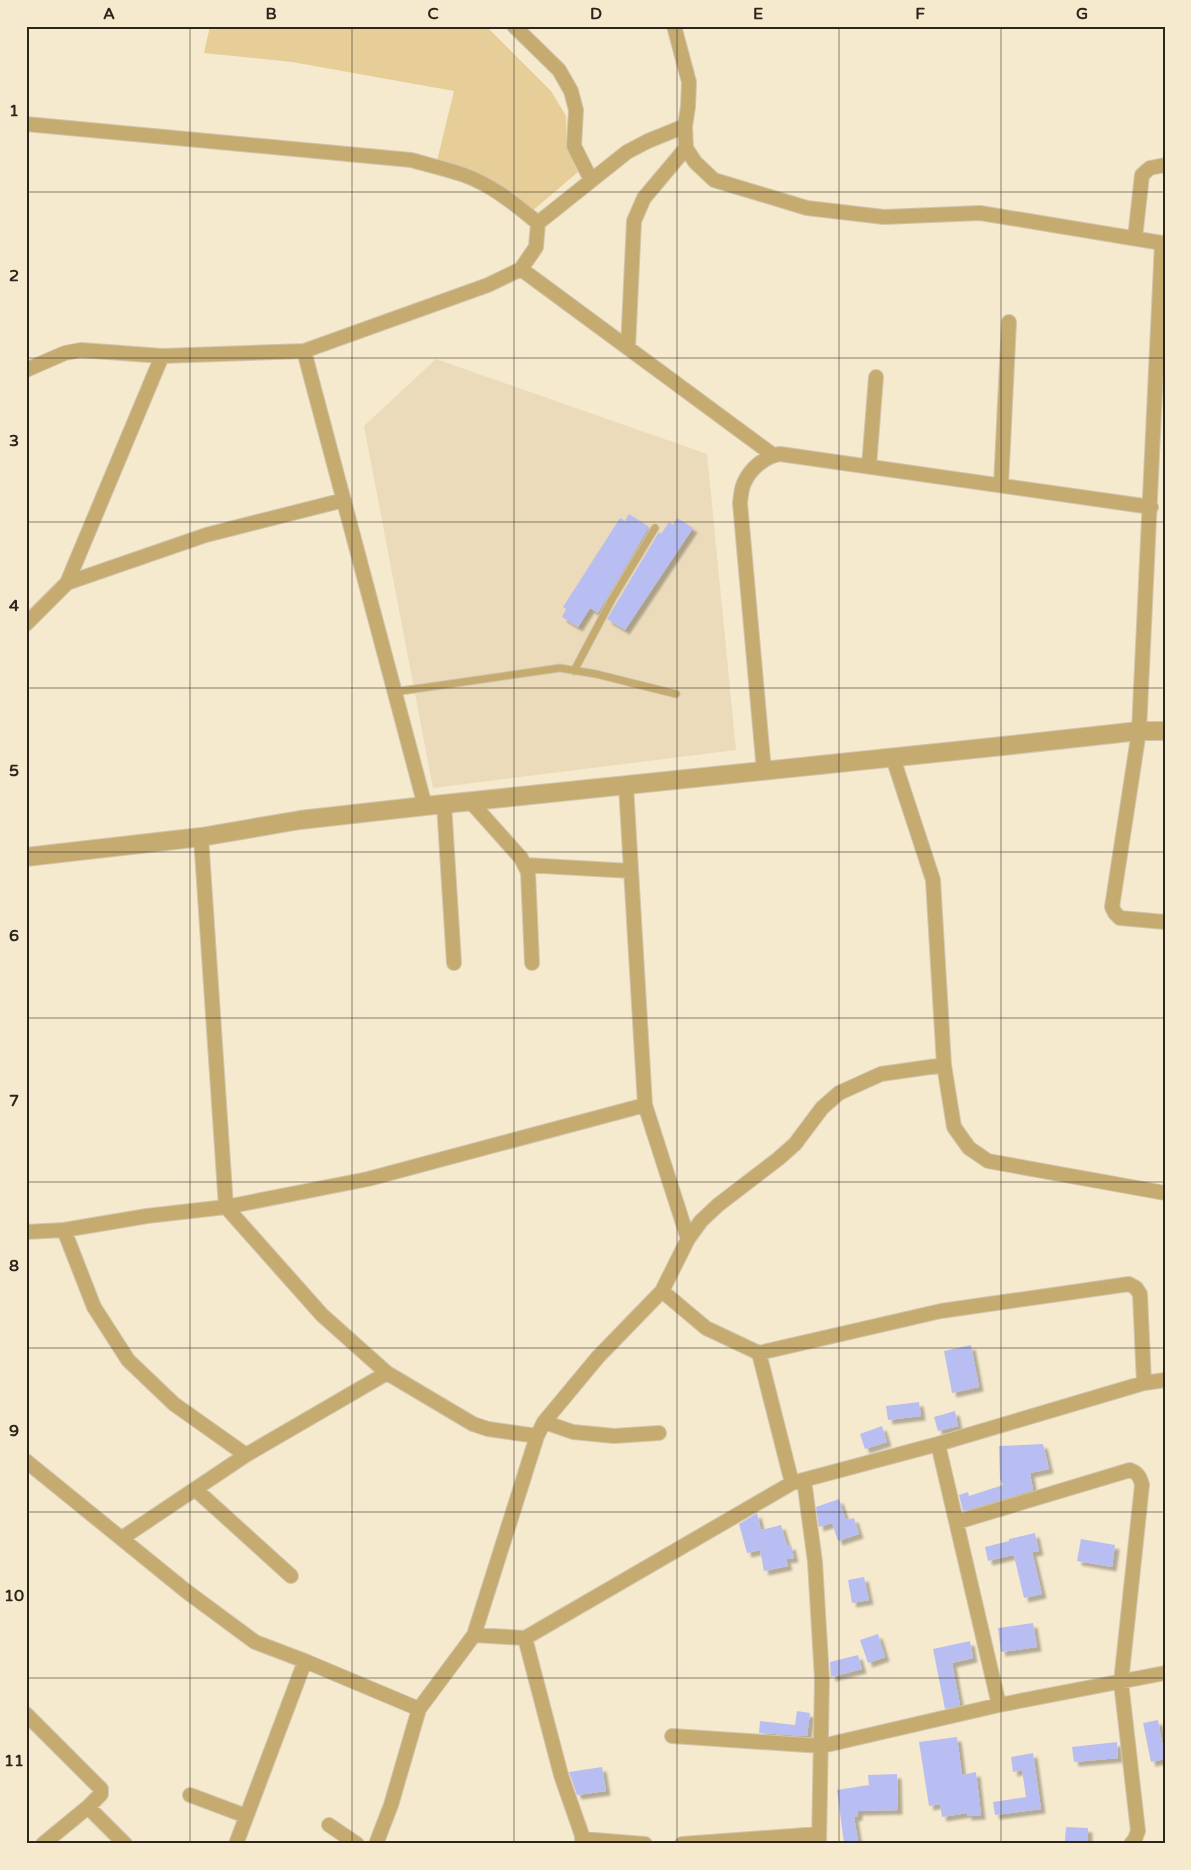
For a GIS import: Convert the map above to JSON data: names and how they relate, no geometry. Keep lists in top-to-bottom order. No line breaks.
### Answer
{"grid":{"columns":["A","B","C","D","E","F","G"],"rows":["1","2","3","4","5","6","7","8","9","10","11"]}}
